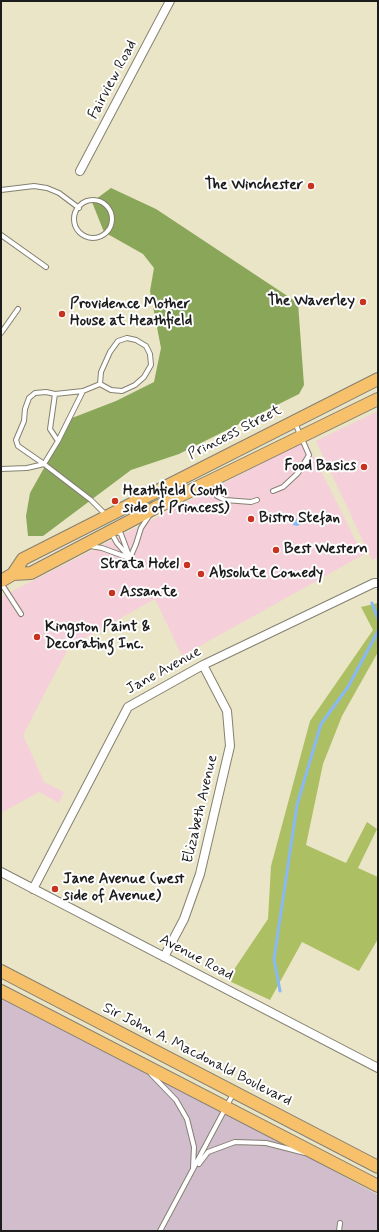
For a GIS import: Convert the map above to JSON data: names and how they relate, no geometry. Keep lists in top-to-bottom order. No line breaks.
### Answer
{"streets":{"main road":["Princess Street","Sir John A. Macdonald Boulevard"],"street":["Fairview Road","Jane Avenue","Elizabeth Avenue","Avenue Road"]},"crossings":[["Jane Avenue","Elizabeth Avenue"],["Jane Avenue","Avenue Road"],["Elizabeth Avenue","Avenue Road"]],"places":["The Winchester","The Waverley","Providence Mother House at Heathfield","Food Basics","Heathfield (south side of Princess)","Bistro Stefan","Best Western","Strata Hotel","Absolute Comedy","Assante","Kingston Paint & Decorating Inc.","Jane Avenue (west side of Avenue)"]}
